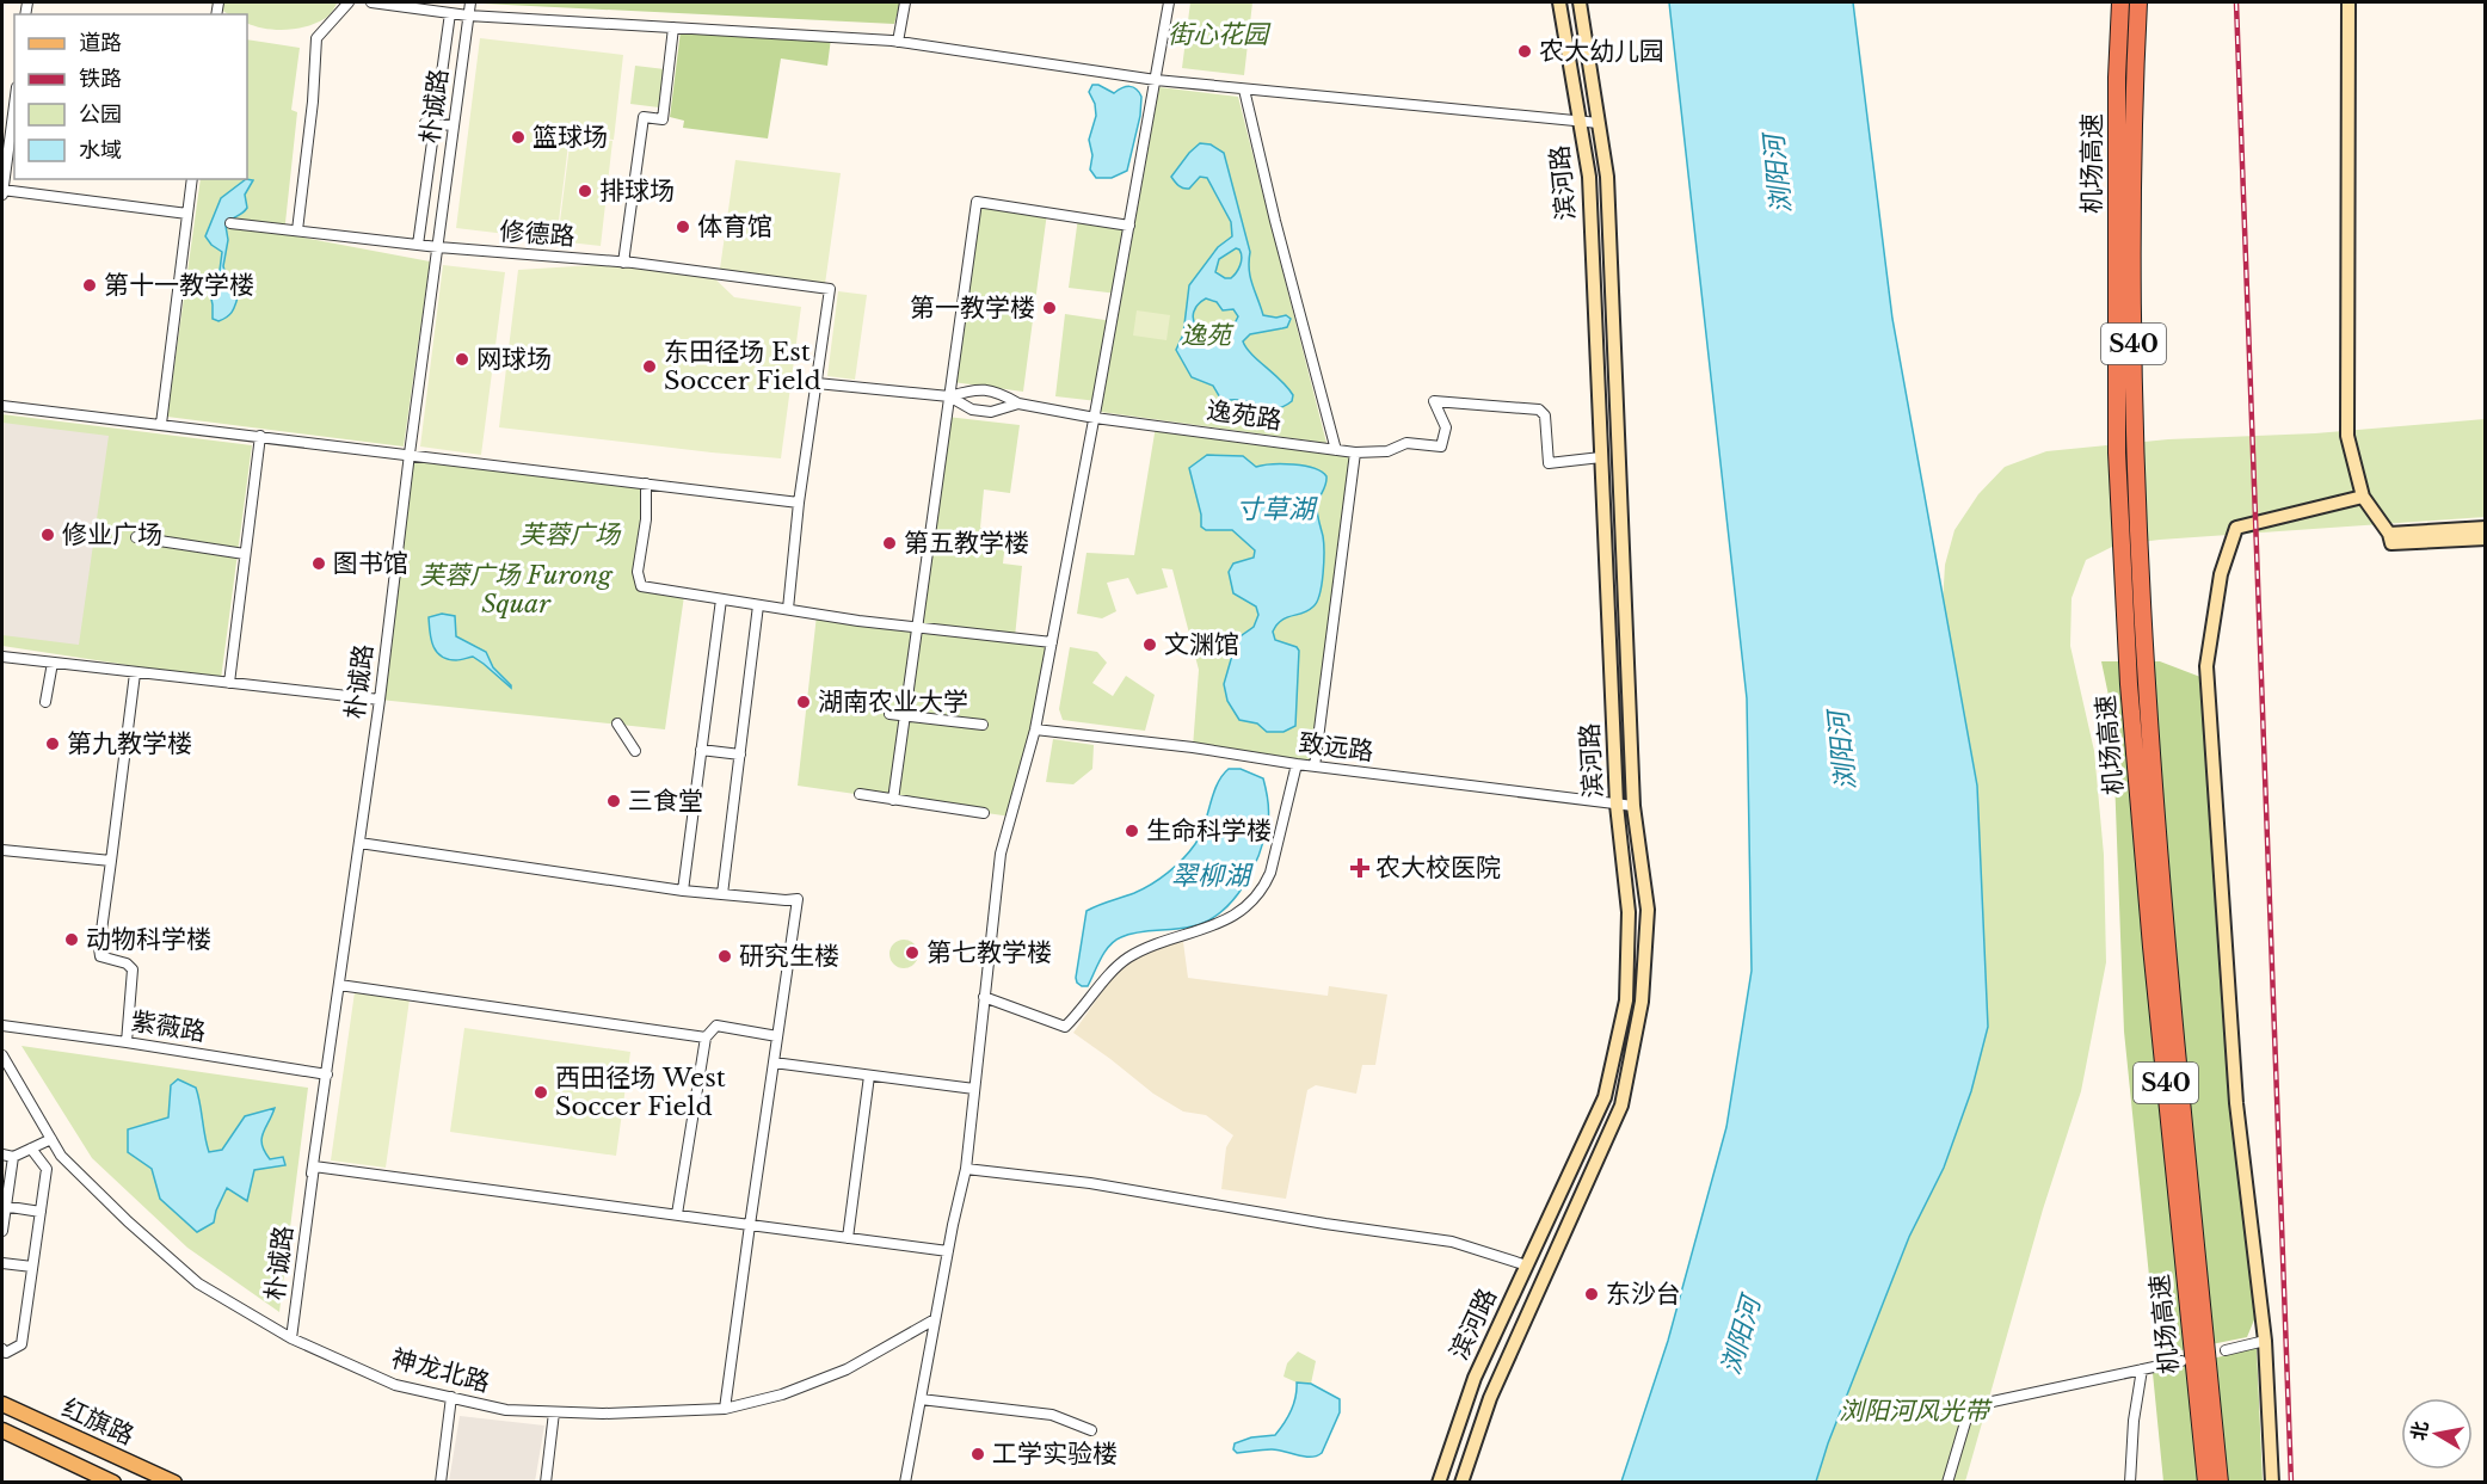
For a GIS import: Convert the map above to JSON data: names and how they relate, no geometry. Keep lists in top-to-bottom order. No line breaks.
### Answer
{"streets":{"highway":["机场高速","S40"],"main road":["滨河路","红旗路"],"street":["朴诚路","修德路","逸苑路","致远路","紫薇路","神龙北路"]},"crossings":[["朴诚路","修德路"],["朴诚路","紫薇路"],["朴诚路","神龙北路"],["滨河路","逸苑路"],["滨河路","致远路"],["修德路","逸苑路"]],"water":["浏阳河","寸草湖","翠柳湖"],"parks":["街心花园","逸苑","芙蓉广场","芙蓉广场 Furong Squar","浏阳河风光带"],"places":{"other":["农大幼儿园","篮球场","排球场","体育馆","第十一教学楼","第一教学楼","网球场","东田径场 Est Soccer Field","修业广场","第五教学楼","图书馆","文渊馆","湖南农业大学","第九教学楼","三食堂","生命科学楼","动物科学楼","第七教学楼","研究生楼","西田径场 West Soccer Field","东沙台","工学实验楼"],"health":["农大校医院"]},"legend":["道路","铁路","公园","水域"],"north":"left"}
